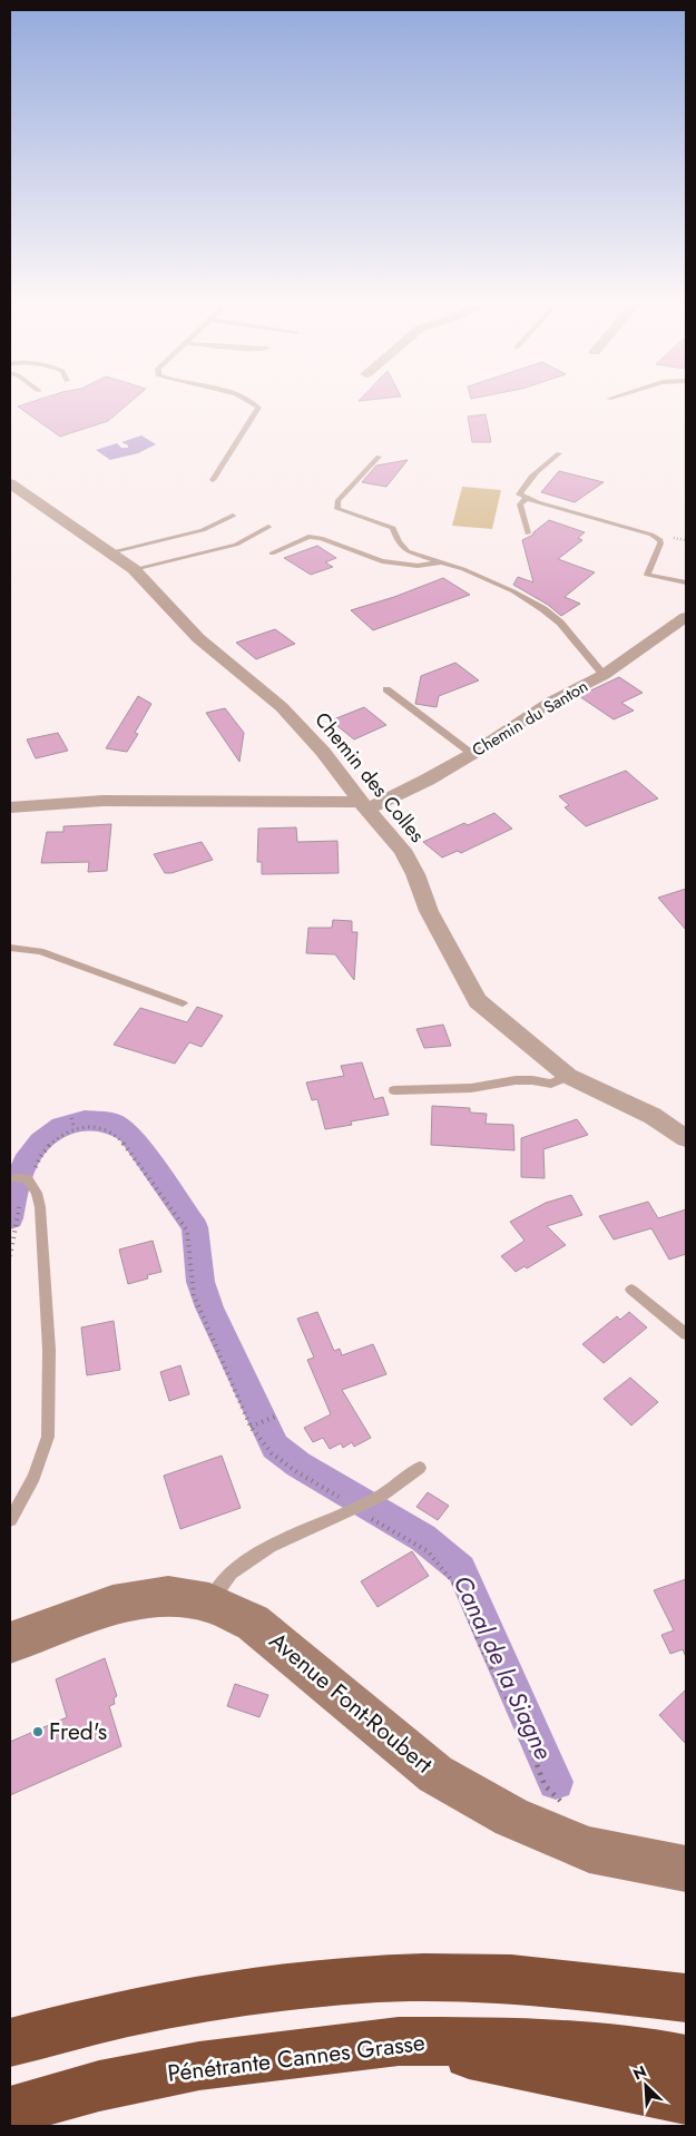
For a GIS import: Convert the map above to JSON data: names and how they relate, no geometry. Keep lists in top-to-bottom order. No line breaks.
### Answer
{"streets":{"highway":["Pénétrante Cannes Grasse"],"main road":["Avenue Font-Roubert"],"street":["Chemin du Santon","Chemin des Colles"]},"crossings":[["Chemin du Santon","Chemin des Colles"]],"water":["Canal de la Siagne"],"places":["Fred's"],"north":"top left"}
